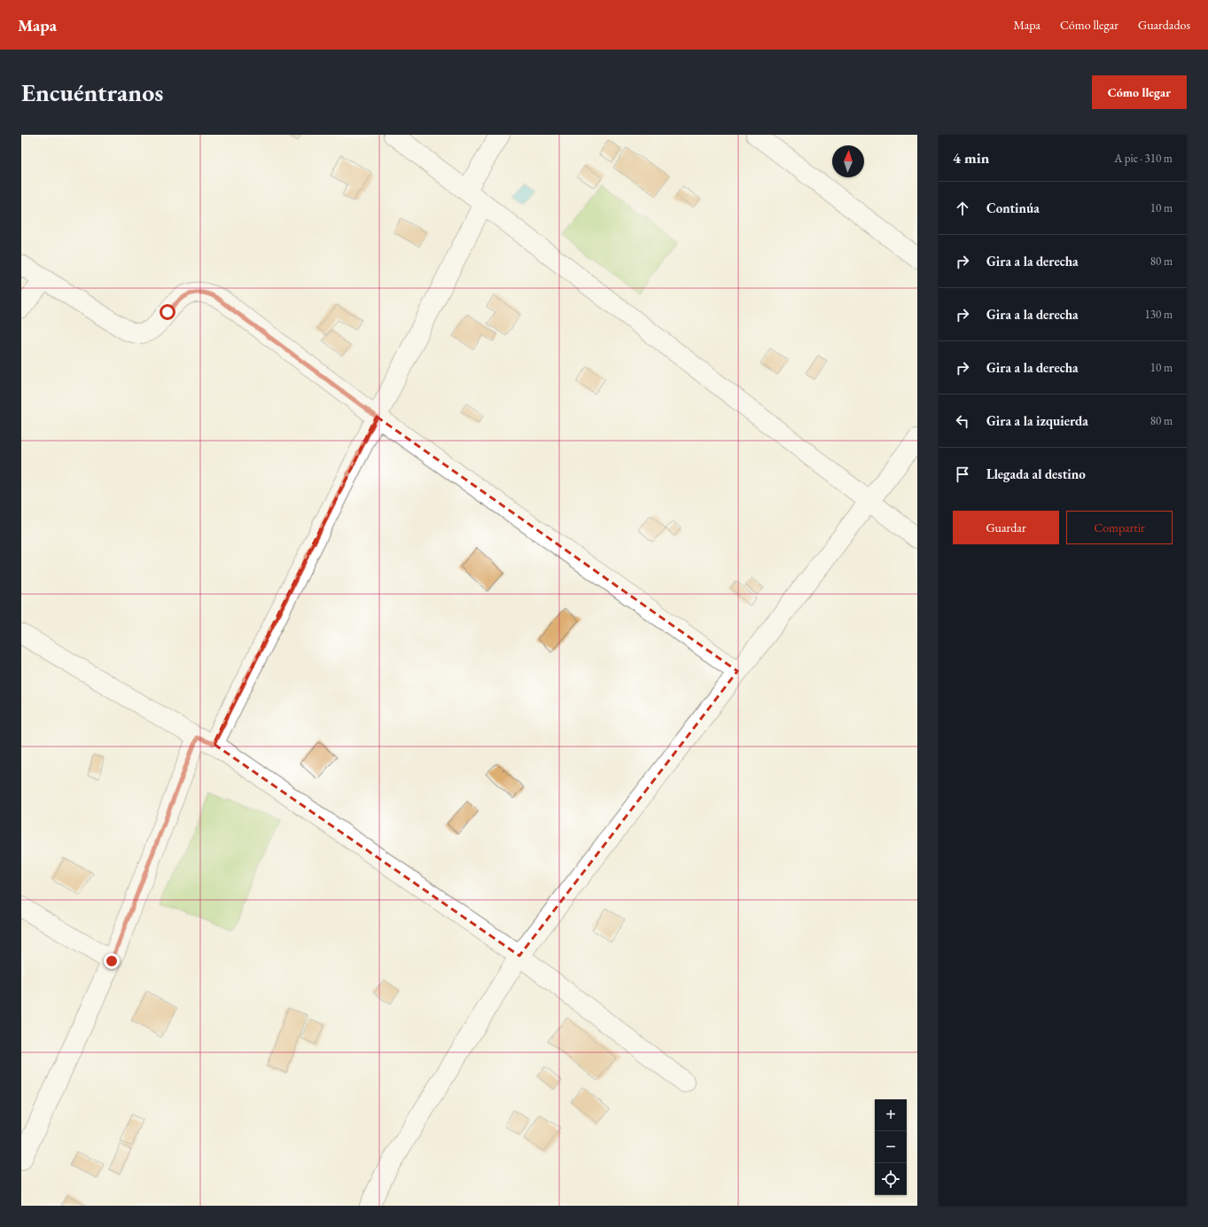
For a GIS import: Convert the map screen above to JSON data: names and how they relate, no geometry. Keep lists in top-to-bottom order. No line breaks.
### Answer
{"north":"top","page":{"header":"Mapa","nav":["Mapa","Cómo llegar","Guardados"],"buttons":["Cómo llegar",["Guardar","Compartir"]],"title":"Encuéntranos","heading":["4 min","A pie · 310 m"],"list":[["Continúa","10 m"],["Gira a la derecha","80 m"],["Gira a la derecha","130 m"],["Gira a la derecha","10 m"],["Gira a la izquierda","80 m"],"Llegada al destino"],"map_buttons":["+","−"]}}
